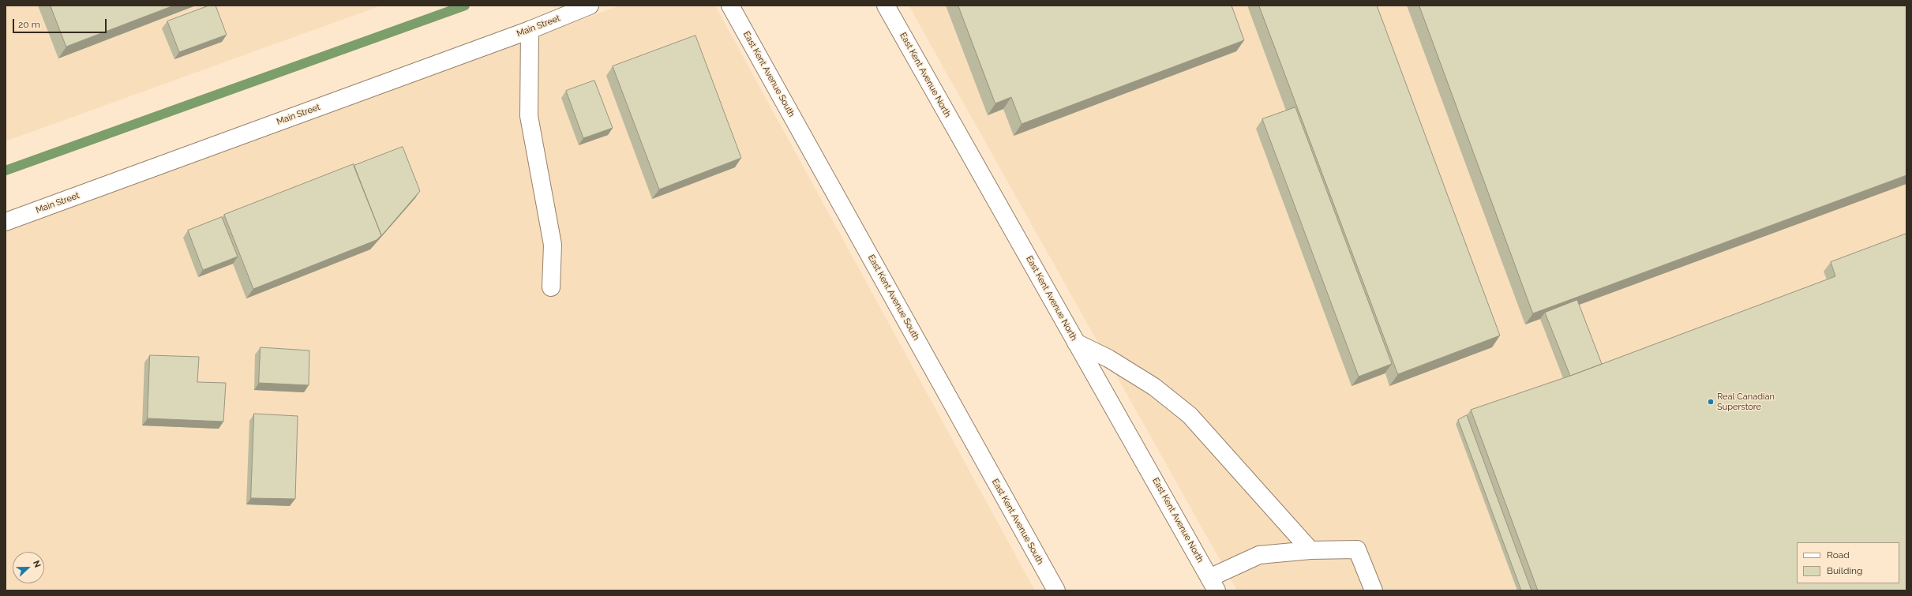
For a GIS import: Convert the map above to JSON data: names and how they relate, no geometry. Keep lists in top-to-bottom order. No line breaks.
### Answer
{"streets":{"street":["Main Street","East Kent Avenue South","East Kent Avenue North"]},"places":["Real Canadian Superstore"],"legend":["Road","Building"],"scale_bar":"20 m","north":"right"}
